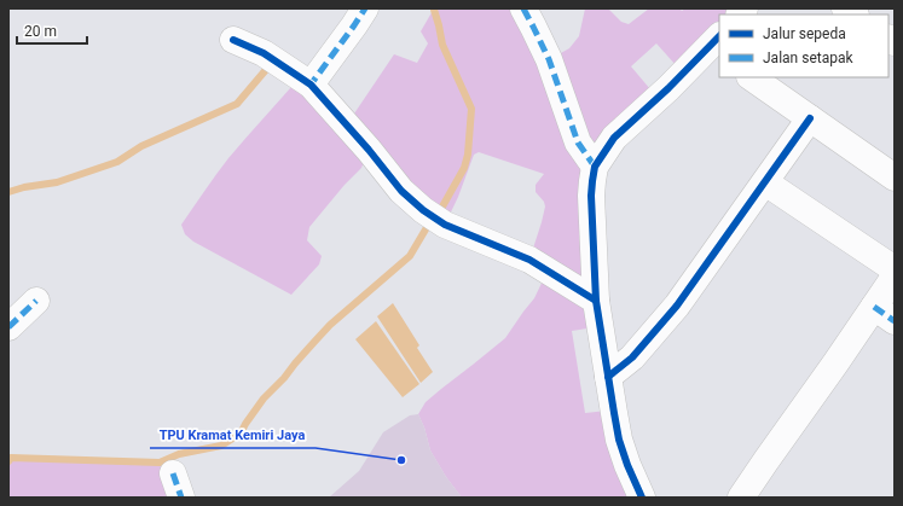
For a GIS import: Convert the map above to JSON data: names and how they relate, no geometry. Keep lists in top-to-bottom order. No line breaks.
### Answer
{"places":["TPU Kramat Kemiri Jaya"],"legend":["Jalur sepeda","Jalan setapak"],"scale_bar":"20 m"}
